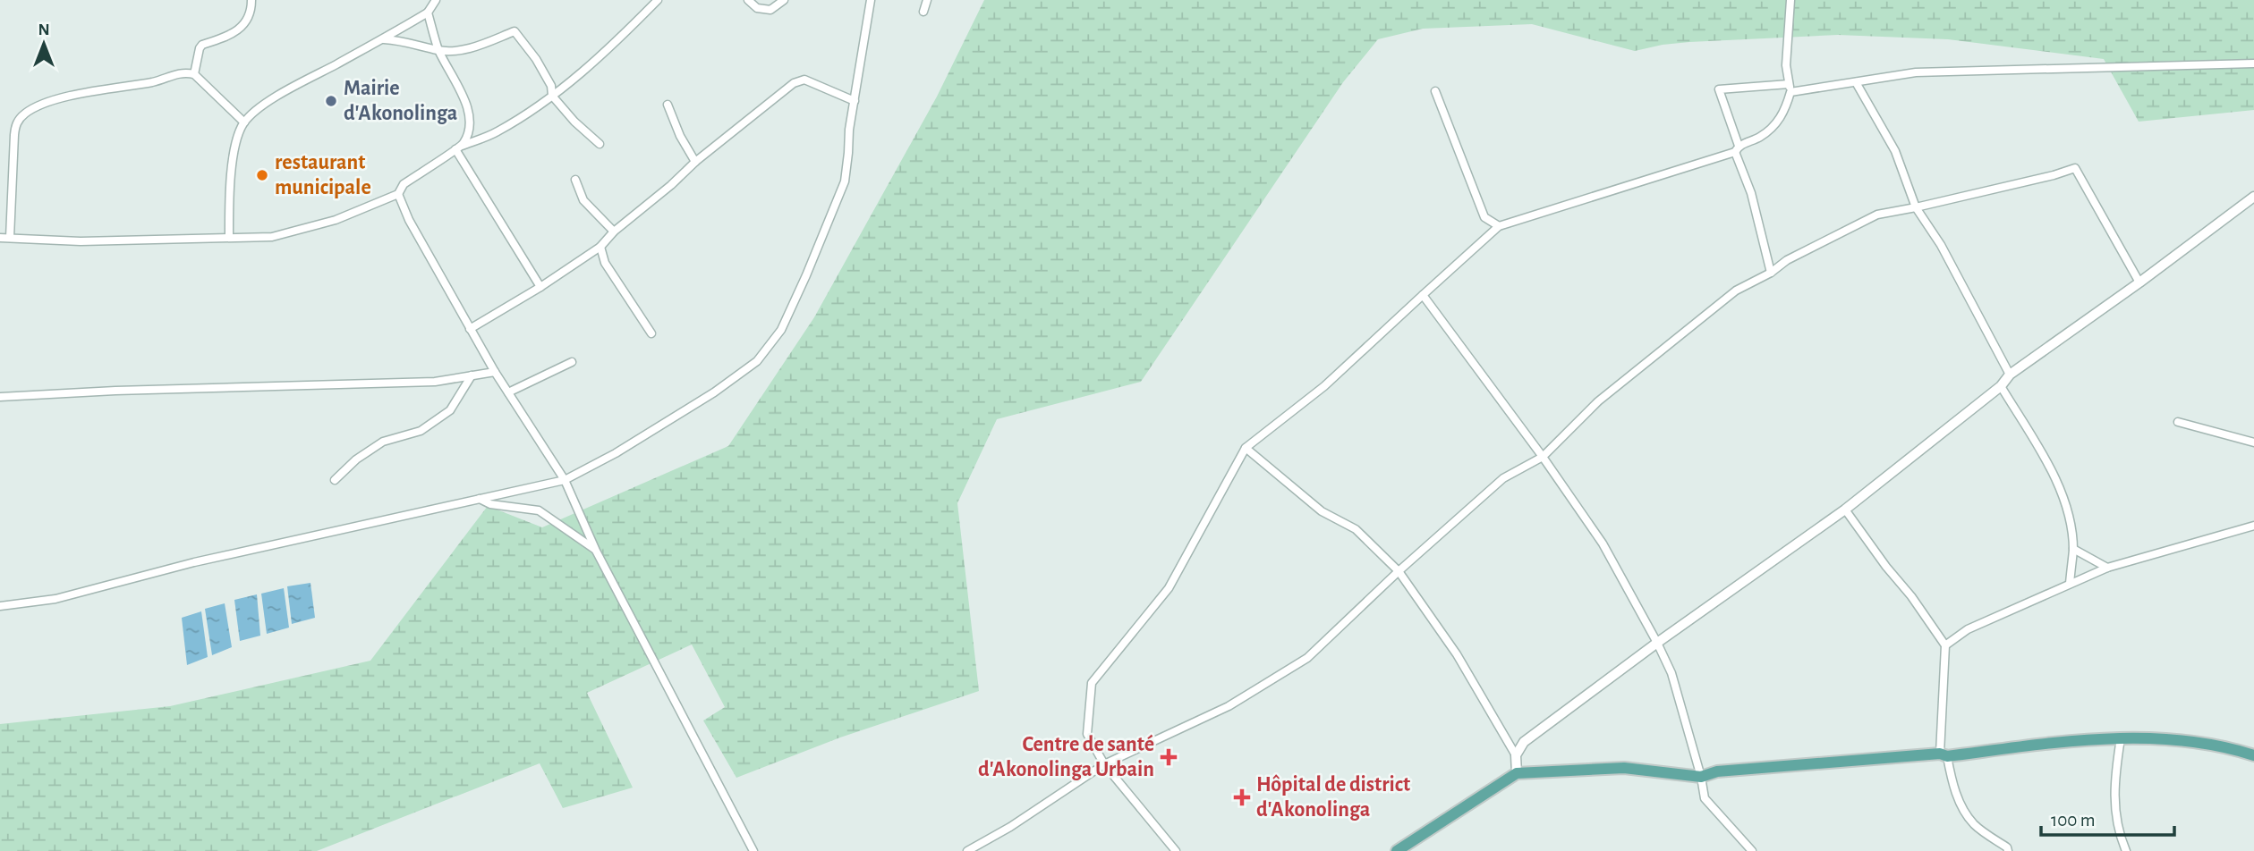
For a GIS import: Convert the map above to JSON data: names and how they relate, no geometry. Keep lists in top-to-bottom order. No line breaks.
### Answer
{"places":{"other":["Mairie d'Akonolinga","restaurant municipale"],"health":["Centre de santé d'Akonolinga Urbain","Hôpital de district d'Akonolinga"]},"scale_bar":"100 m","north":"top"}
